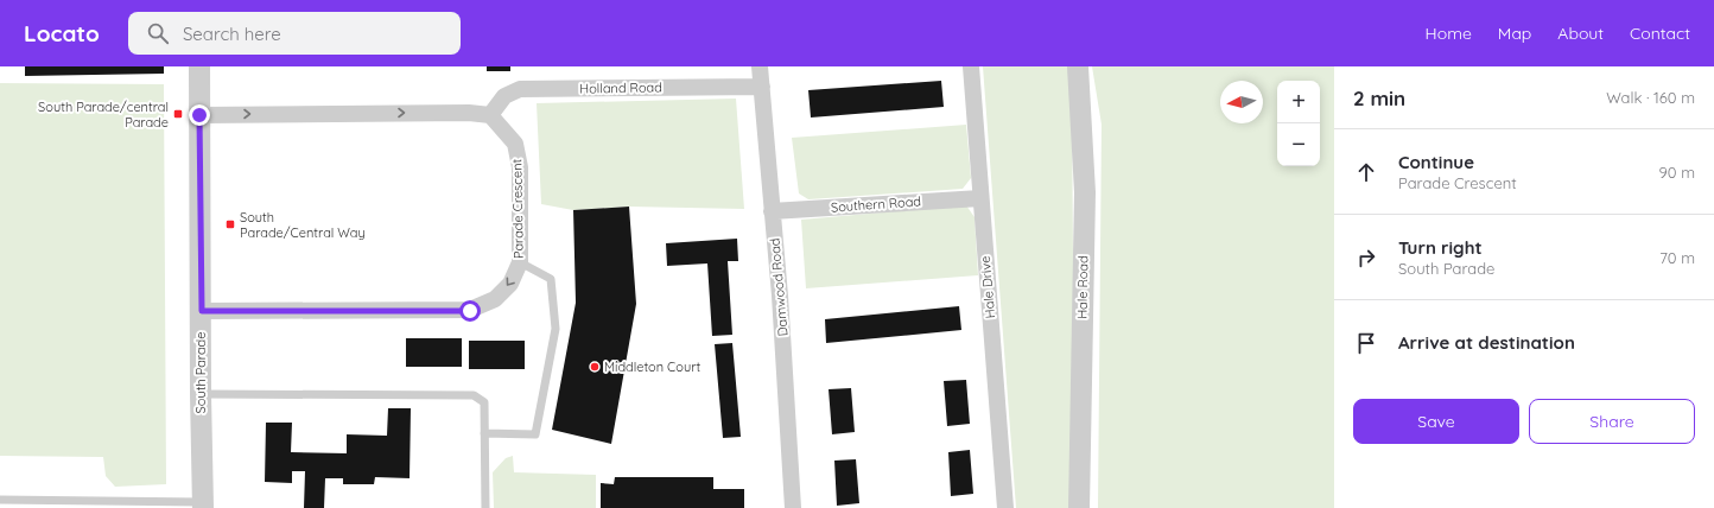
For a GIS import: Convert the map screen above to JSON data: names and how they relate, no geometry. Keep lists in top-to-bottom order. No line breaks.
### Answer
{"streets":{"street":["Holland Road","Southern Road","Parade Crescent","Damwood Road","Hale Drive","Hale Road","South Parade"]},"crossings":[["Holland Road","Parade Crescent"],["Holland Road","Damwood Road"],["Southern Road","Damwood Road"],["Southern Road","Hale Drive"],["Parade Crescent","South Parade"]],"one_way":["Parade Crescent"],"places":{"transit":["South Parade/central Parade","South Parade/Central Way"],"other":["Middleton Court"]},"north":"left","page":{"header":"Locato","search":"Search here","nav":["Home","Map","About","Contact"],"heading":["2 min","Walk · 160 m"],"map_buttons":["+","−"],"list":[["Continue","Parade Crescent","90 m"],["Turn right","South Parade","70 m"],"Arrive at destination"],"buttons":["Save","Share"]}}
